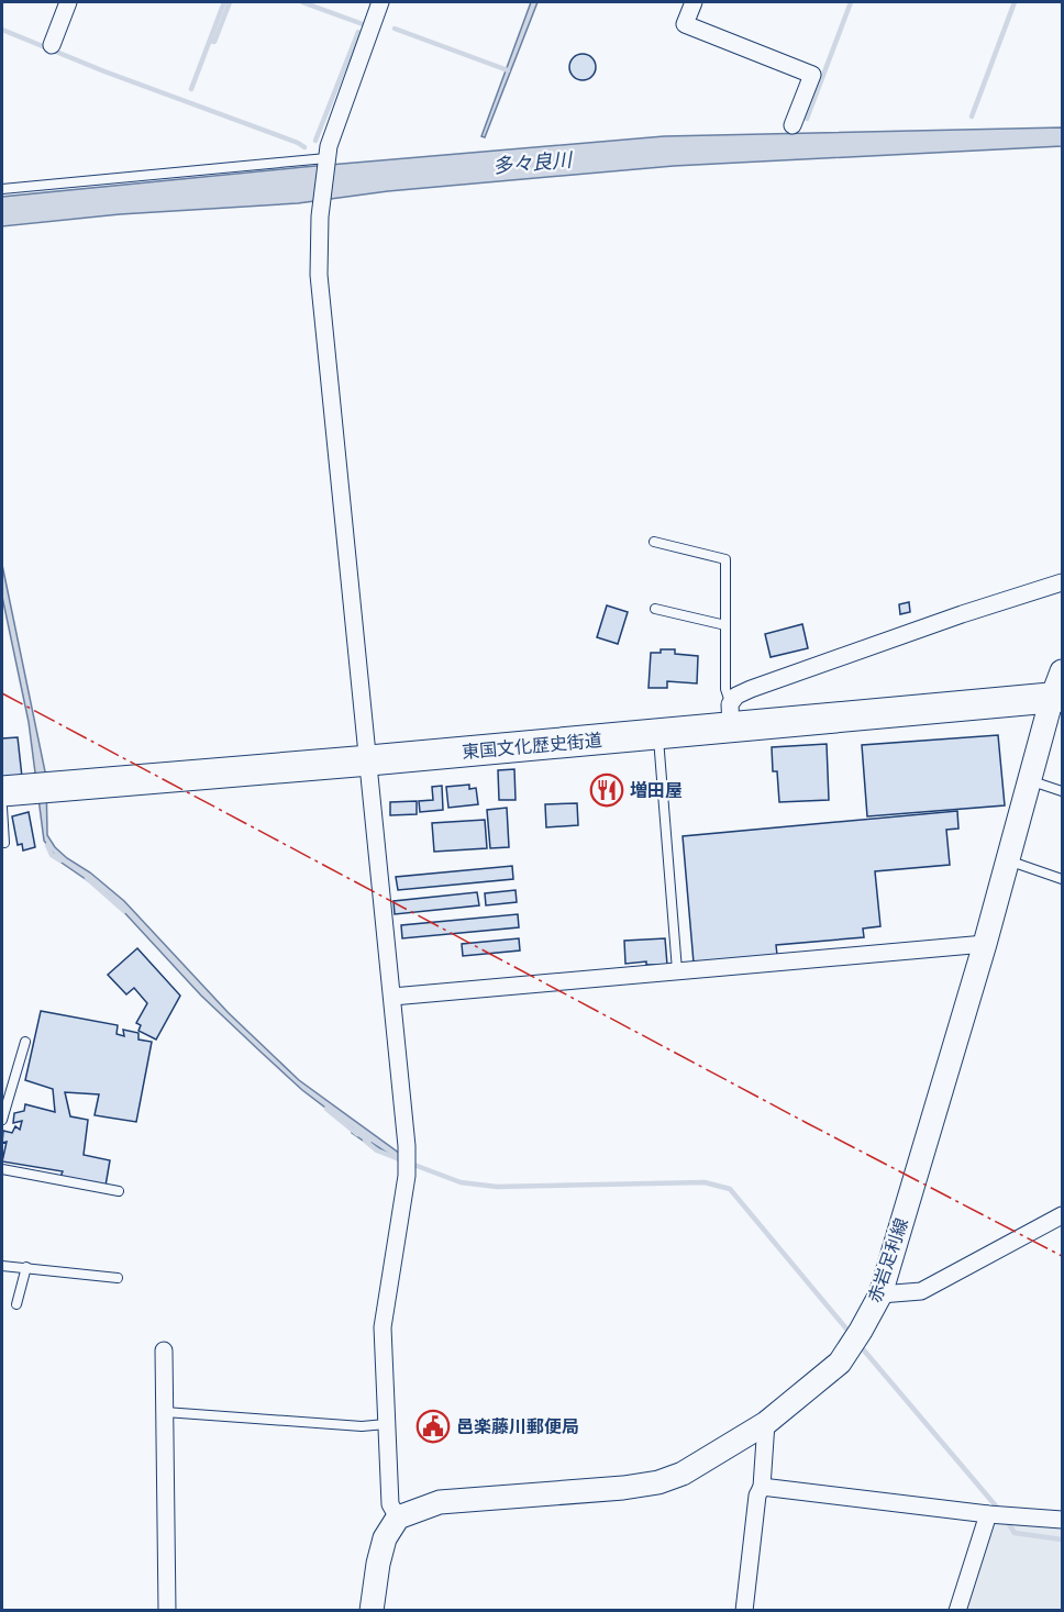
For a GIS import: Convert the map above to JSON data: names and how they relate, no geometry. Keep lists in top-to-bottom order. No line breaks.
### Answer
{"streets":{"highway":["東国文化歴史街道"],"main road":["赤岩足利線"]},"crossings":[["東国文化歴史街道","赤岩足利線"]],"water":["多々良川"],"places":{"restaurant":["増田屋"],"public building":["邑楽藤川郵便局"]}}
